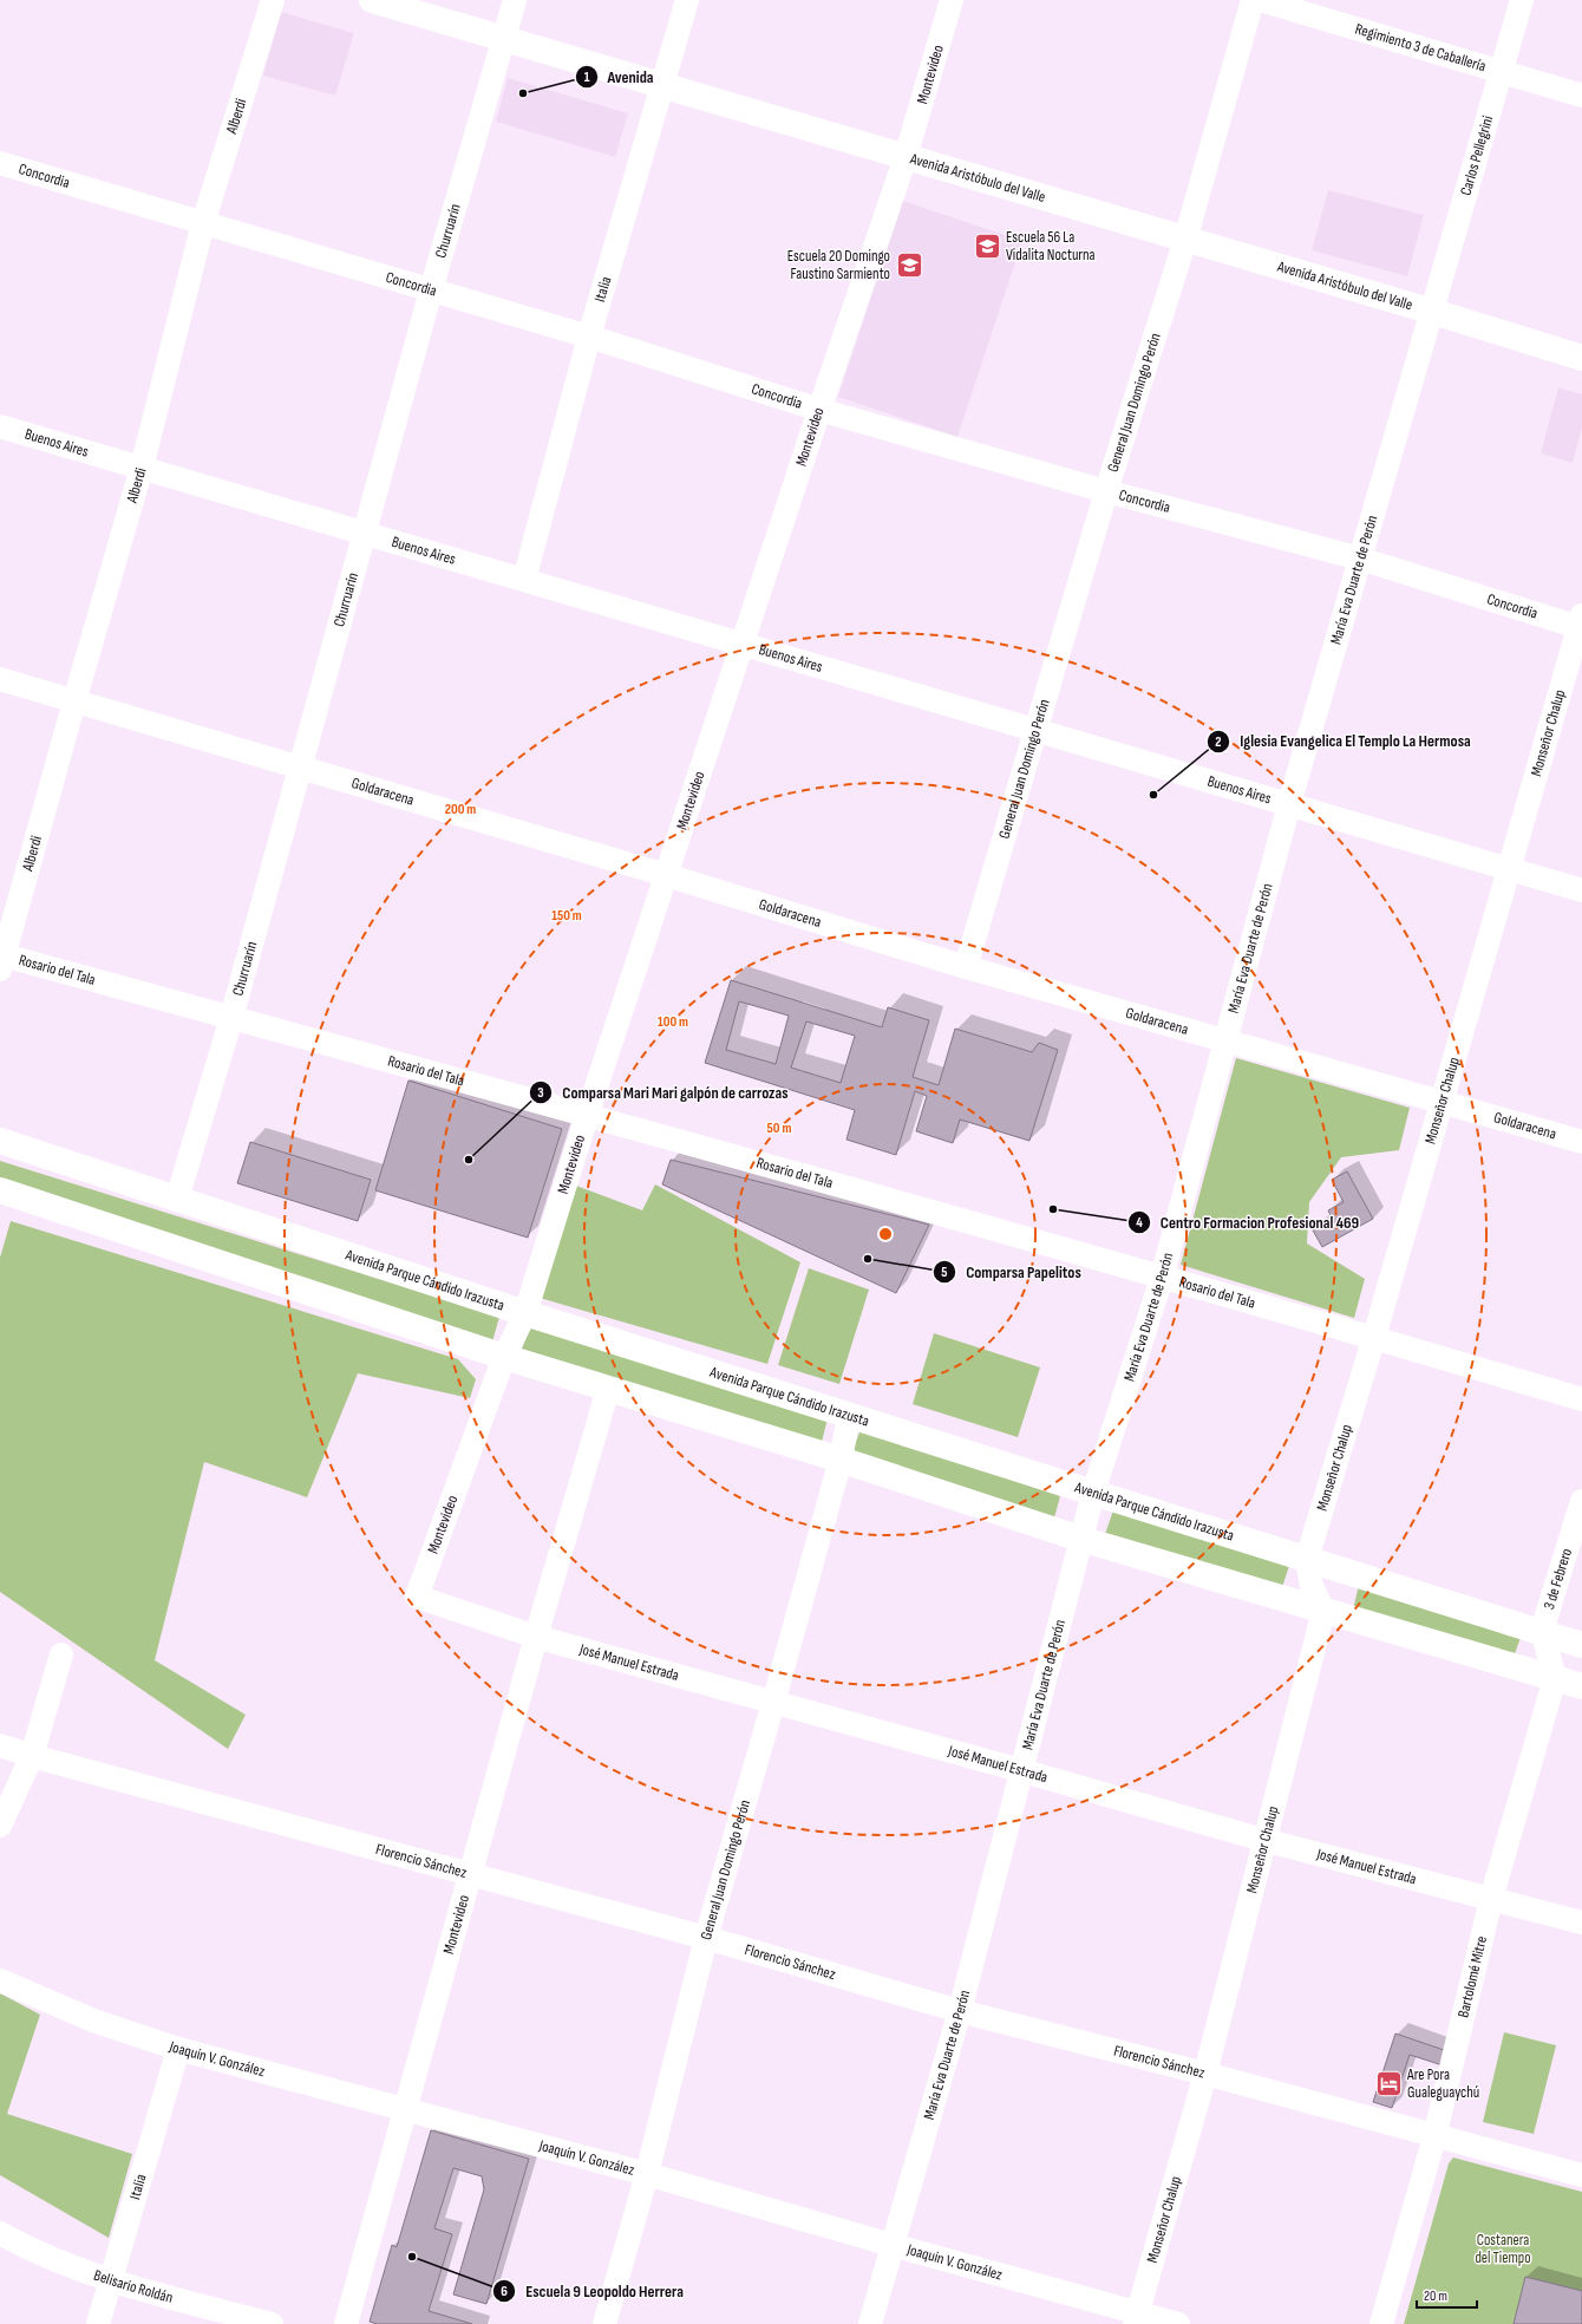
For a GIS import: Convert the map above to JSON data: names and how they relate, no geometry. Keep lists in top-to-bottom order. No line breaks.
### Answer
{"streets":{"main road":["Avenida Aristóbulo del Valle","Avenida Parque Cándido Irazusta"],"street":["Regimiento 3 de Caballería","Montevideo","Alberdi","Carlos Pellegrini","Concordia","Churruarín","Italia","General Juan Domingo Perón","Buenos Aires","María Eva Duarte de Perón","Monseñor Chalup","Goldaracena","Rosario del Tala","3 de Febrero","José Manuel Estrada","Florencio Sánchez","Bartolomé Mitre","Joaquín V. González","Belisario Roldán"]},"crossings":[["Regimiento 3 de Caballería","Carlos Pellegrini"],["Montevideo","Concordia"],["Montevideo","Avenida Aristóbulo del Valle"],["Montevideo","Buenos Aires"],["Montevideo","Goldaracena"],["Montevideo","Rosario del Tala"],["Montevideo","Avenida Parque Cándido Irazusta"],["Montevideo","José Manuel Estrada"],["Montevideo","Florencio Sánchez"],["Montevideo","Joaquín V. González"],["Alberdi","Concordia"],["Alberdi","Buenos Aires"],["Alberdi","Goldaracena"],["Alberdi","Rosario del Tala"],["Carlos Pellegrini","Avenida Aristóbulo del Valle"],["Carlos Pellegrini","María Eva Duarte de Perón"],["Concordia","Churruarín"],["Concordia","Italia"],["Concordia","General Juan Domingo Perón"],["Concordia","María Eva Duarte de Perón"],["Concordia","Monseñor Chalup"],["Avenida Aristóbulo del Valle","Churruarín"],["Avenida Aristóbulo del Valle","Italia"],["Avenida Aristóbulo del Valle","General Juan Domingo Perón"],["Avenida Aristóbulo del Valle","María Eva Duarte de Perón"],["Churruarín","Buenos Aires"],["Churruarín","Goldaracena"],["Churruarín","Rosario del Tala"],["Churruarín","Avenida Parque Cándido Irazusta"],["Italia","Buenos Aires"],["Italia","Joaquín V. González"],["Italia","Belisario Roldán"],["General Juan Domingo Perón","Buenos Aires"],["General Juan Domingo Perón","Goldaracena"],["General Juan Domingo Perón","Avenida Parque Cándido Irazusta"],["General Juan Domingo Perón","José Manuel Estrada"],["General Juan Domingo Perón","Florencio Sánchez"],["General Juan Domingo Perón","Joaquín V. González"],["Buenos Aires","María Eva Duarte de Perón"],["Buenos Aires","Monseñor Chalup"],["María Eva Duarte de Perón","Goldaracena"],["María Eva Duarte de Perón","Rosario del Tala"],["María Eva Duarte de Perón","Avenida Parque Cándido Irazusta"],["María Eva Duarte de Perón","José Manuel Estrada"],["María Eva Duarte de Perón","Florencio Sánchez"],["María Eva Duarte de Perón","Joaquín V. González"],["Monseñor Chalup","Goldaracena"],["Monseñor Chalup","Rosario del Tala"],["Monseñor Chalup","Avenida Parque Cándido Irazusta"],["Monseñor Chalup","José Manuel Estrada"],["Monseñor Chalup","Florencio Sánchez"],["Monseñor Chalup","Joaquín V. González"],["Avenida Parque Cándido Irazusta","3 de Febrero"],["José Manuel Estrada","Bartolomé Mitre"],["Florencio Sánchez","Bartolomé Mitre"]],"parks":["Costanera del Tiempo"],"places":{"other":["Avenida","Iglesia Evangelica El Templo La Hermosa","Comparsa Mari Mari galpón de carrozas","Centro Formacion Profesional 469","Comparsa Papelitos","Escuela 9 Leopoldo Herrera"],"school or university":["Escuela 56 La Vidalita Nocturna","Escuela 20 Domingo Faustino Sarmiento"],"hotel":["Are Pora Gualeguaychú"]},"scale_bar":"20 m","rings":["200 m","150 m","100 m","50 m"]}
